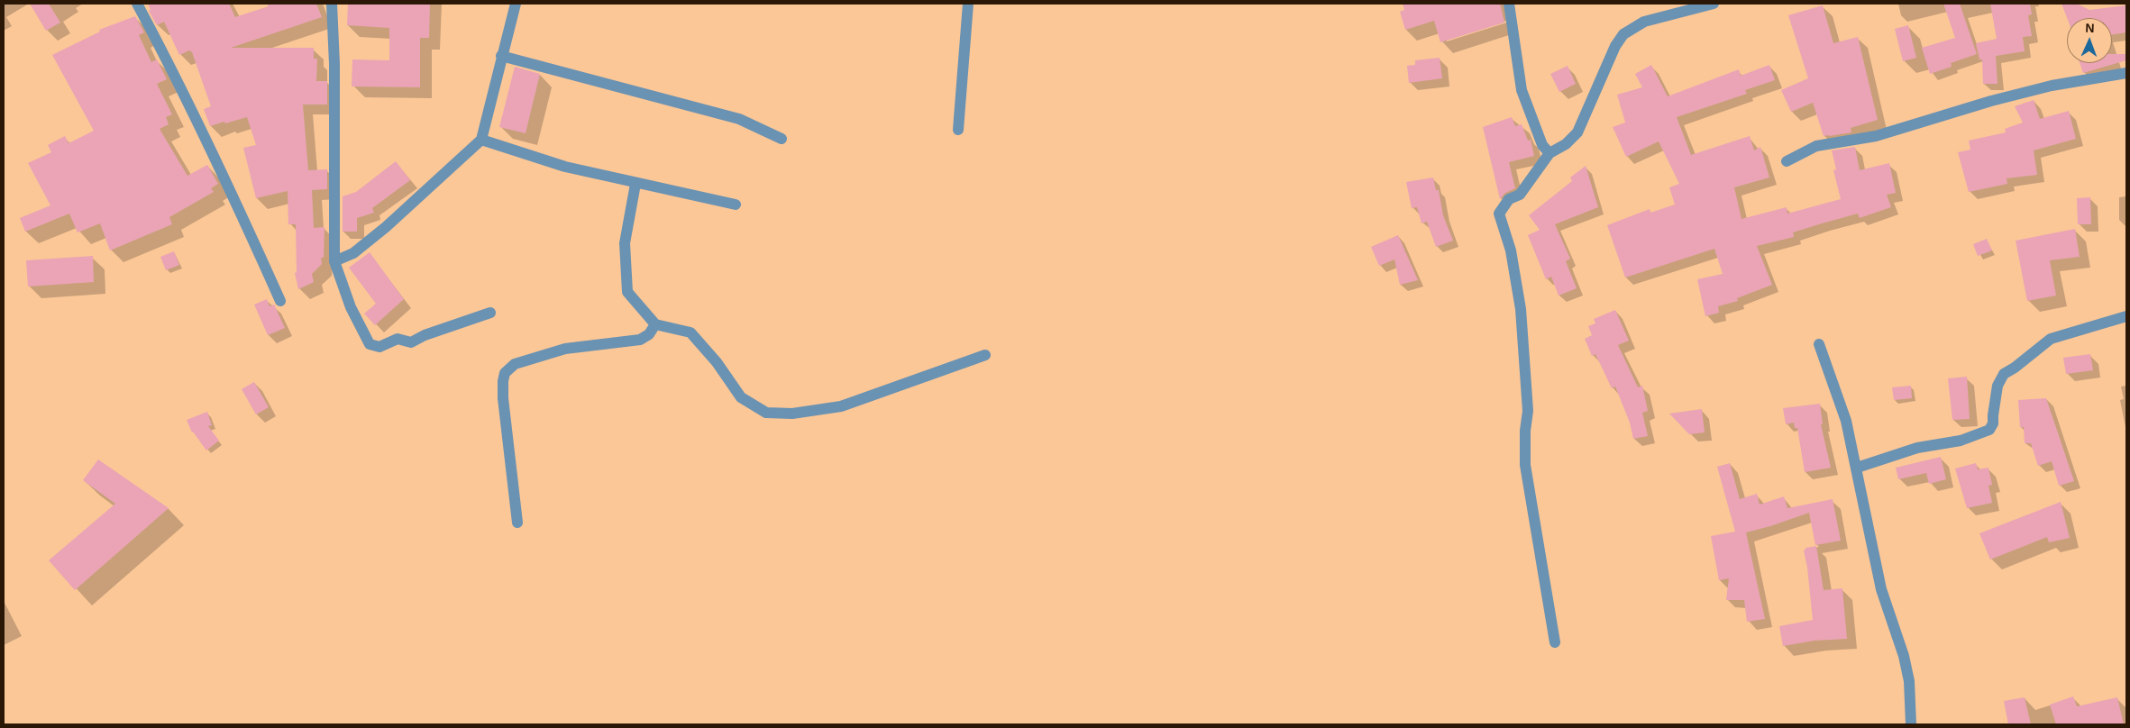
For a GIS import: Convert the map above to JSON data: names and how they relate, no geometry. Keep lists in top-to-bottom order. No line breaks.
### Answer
{"north":"top"}
